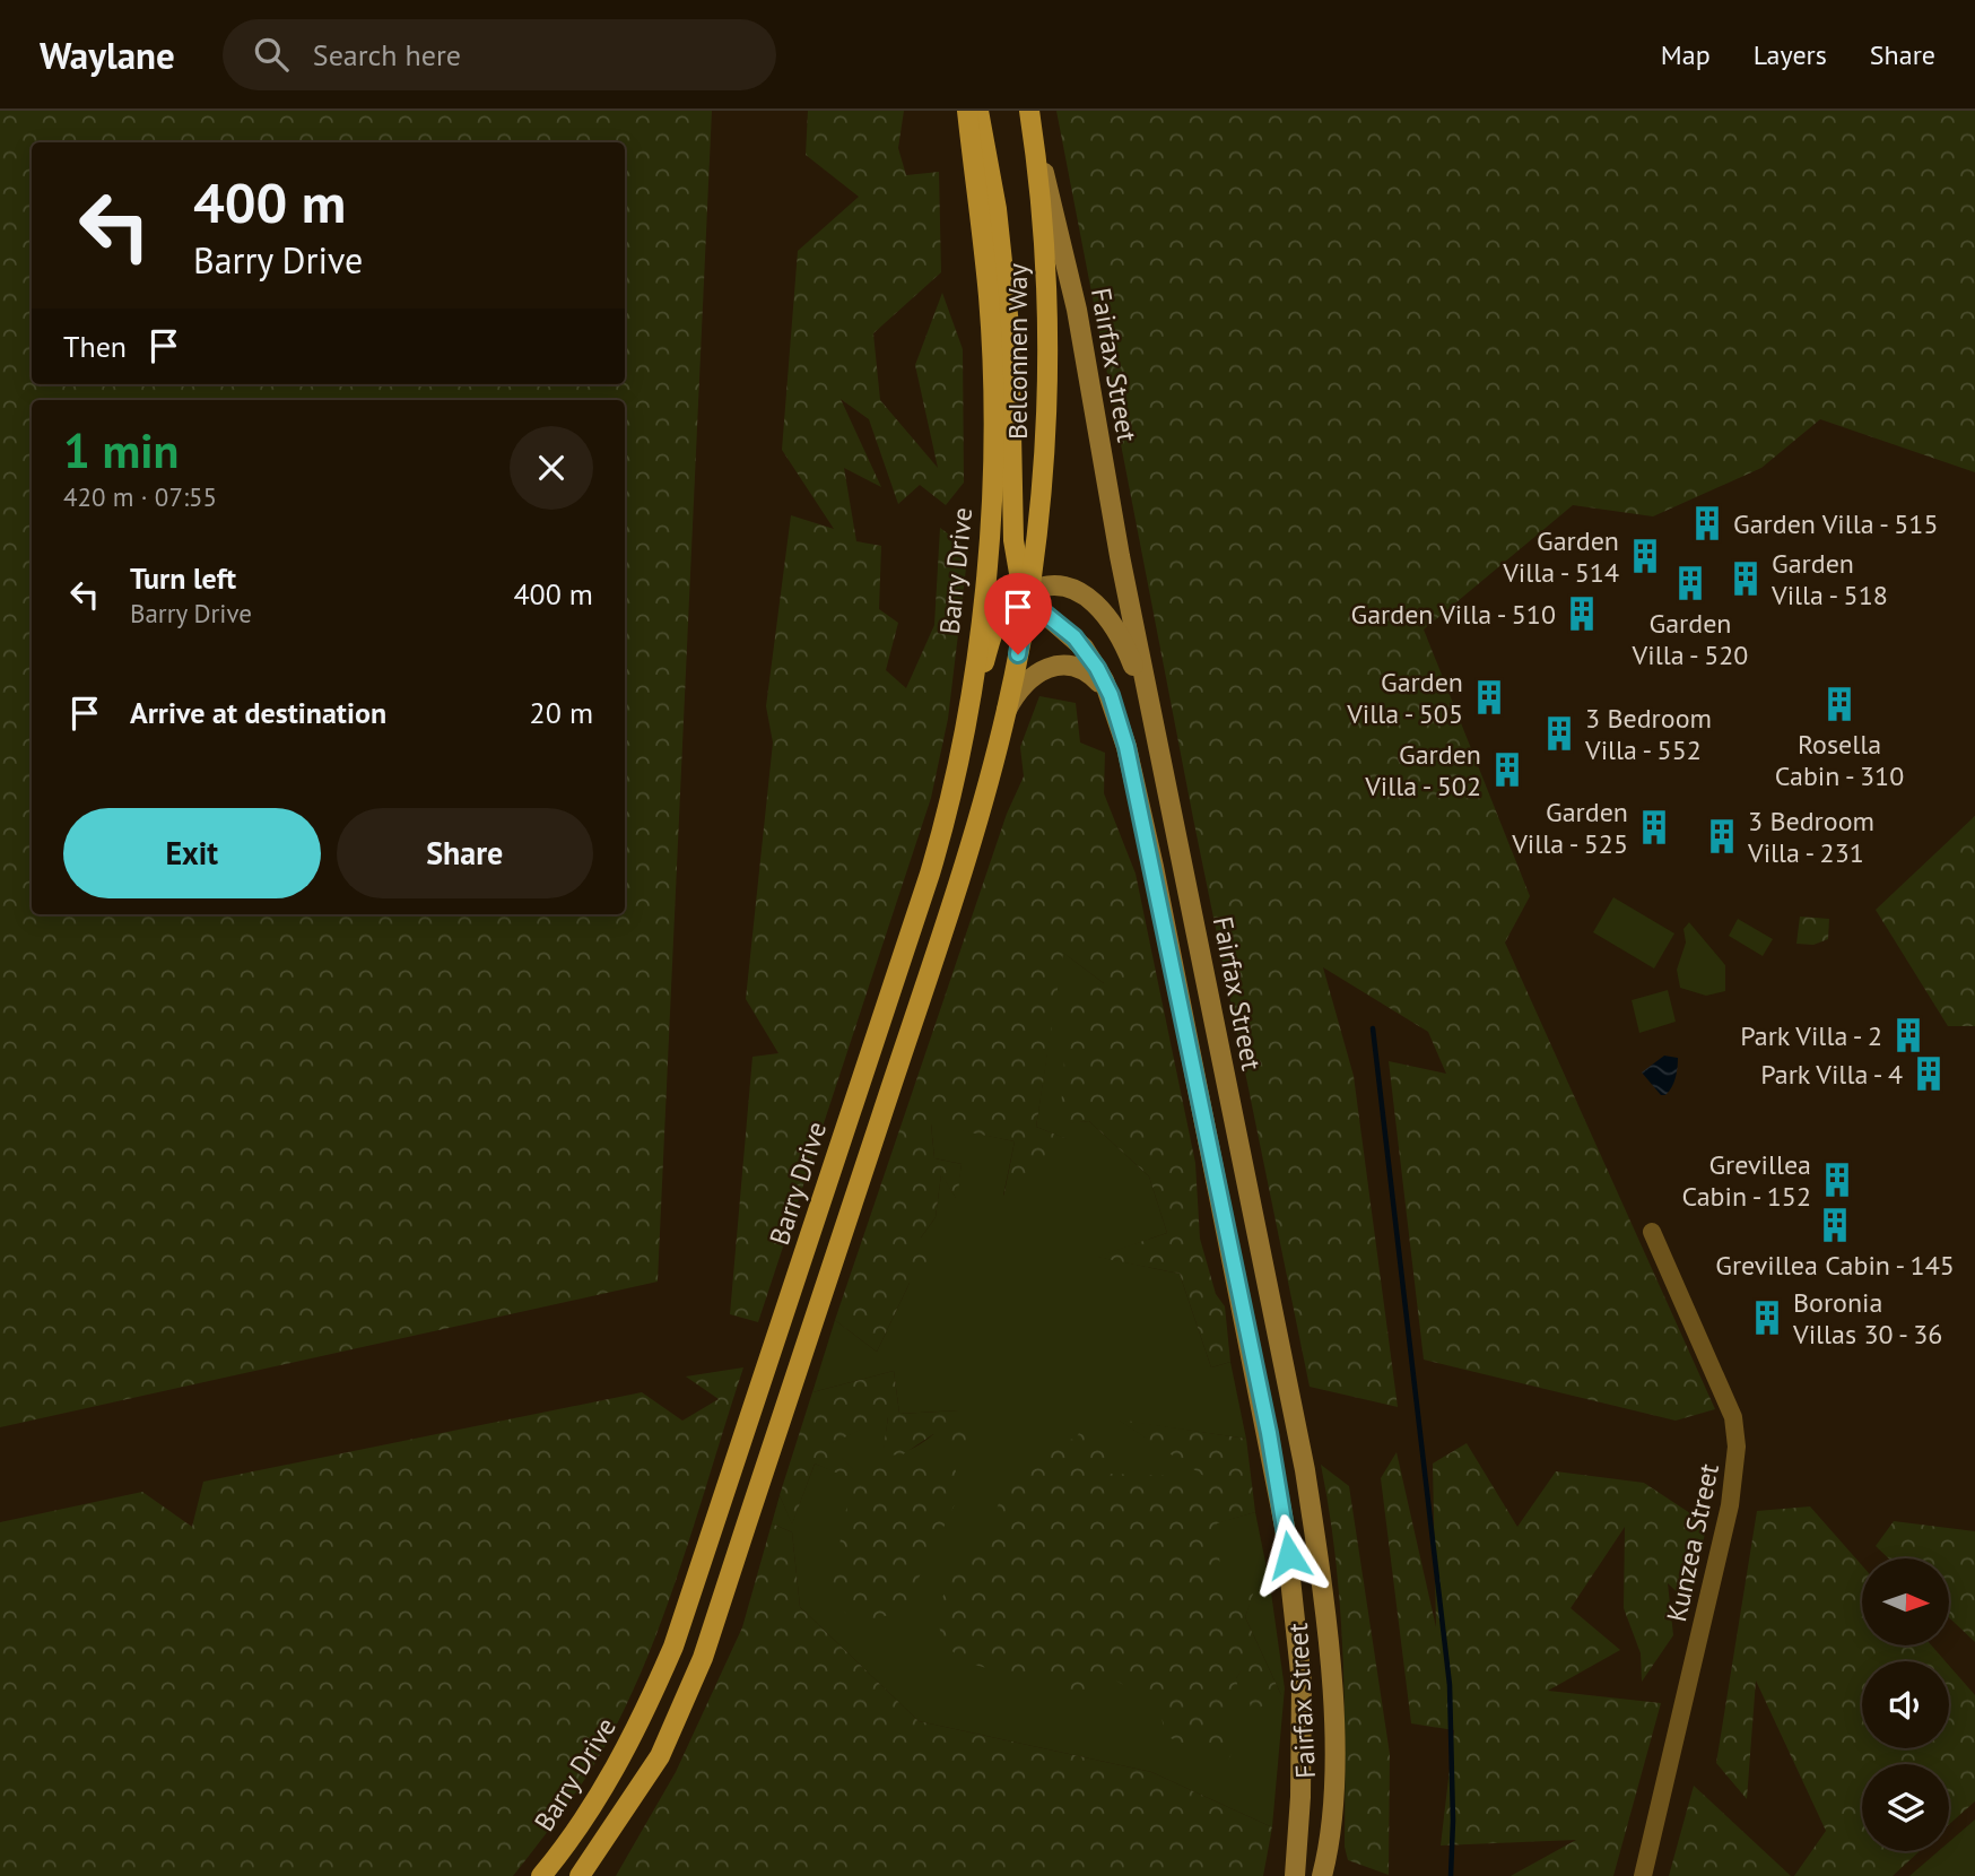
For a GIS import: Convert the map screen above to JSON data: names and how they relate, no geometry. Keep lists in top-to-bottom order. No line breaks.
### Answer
{"streets":{"main road":["Belconnen Way","Fairfax Street","Barry Drive"],"street":["Kunzea Street"]},"crossings":[["Belconnen Way","Fairfax Street"],["Belconnen Way","Barry Drive"]],"places":{"building":["Garden Villa - 515","Garden Villa - 514","Garden Villa - 518","Garden Villa - 520","Garden Villa - 510","Garden Villa - 505","Rosella Cabin - 310","3 Bedroom Villa - 552","Garden Villa - 502","Garden Villa - 525","3 Bedroom Villa - 231","Park Villa - 2","Park Villa - 4","Grevillea Cabin - 152","Grevillea Cabin - 145","Boronia Villas 30 - 36"]},"north":"right","page":{"header":"Waylane","search":"Search here","nav":["Map","Layers","Share"],"turn":["400 m","Barry Drive"],"then":"Then","heading":["1 min","420 m · 07:55"],"list":[{"name":"Turn left","note":"Barry Drive","value":"400 m"},{"name":"Arrive at destination","value":"20 m"}],"buttons":["Exit","Share"]}}
